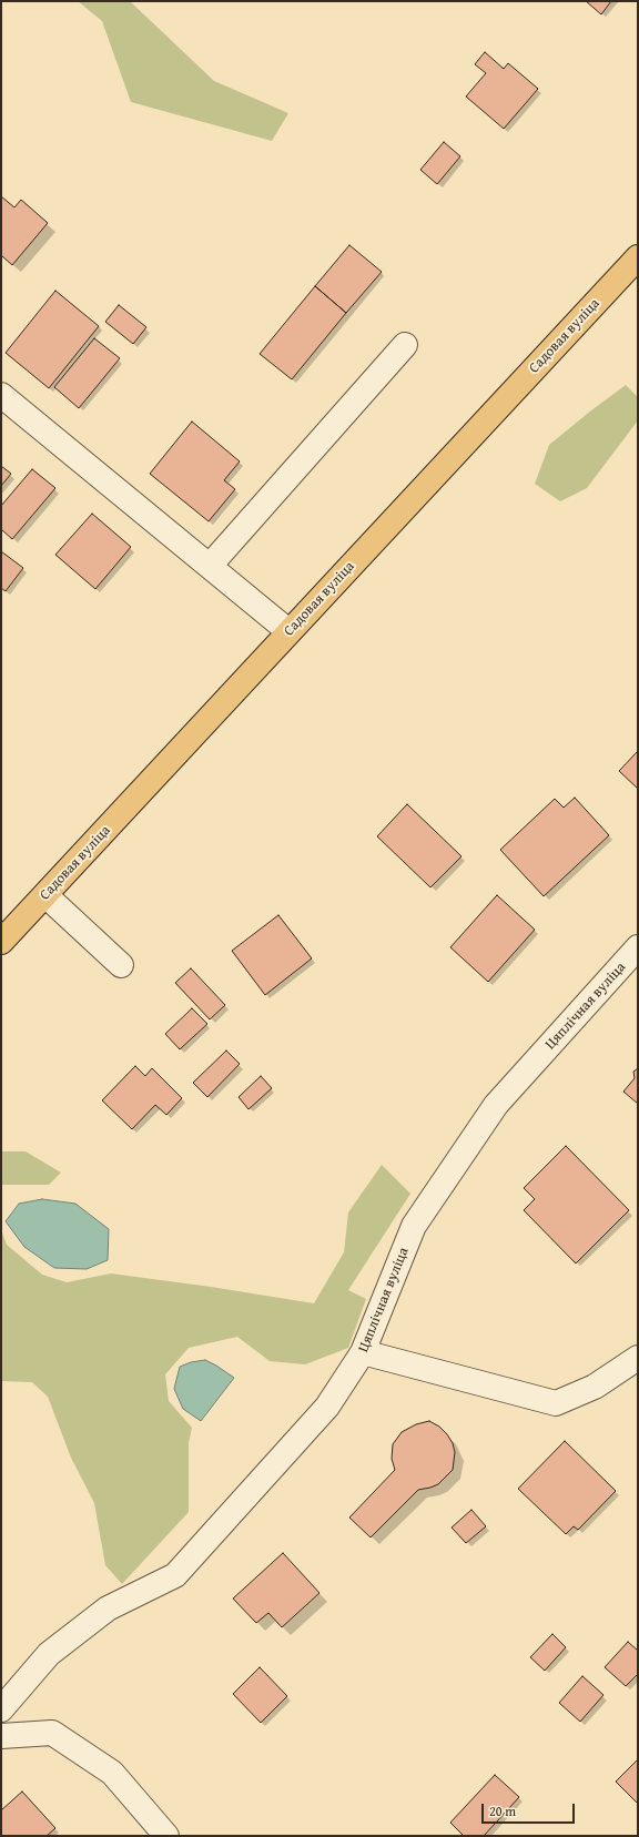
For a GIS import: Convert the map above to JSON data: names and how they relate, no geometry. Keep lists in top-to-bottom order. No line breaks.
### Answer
{"streets":{"main road":["Садовая вуліца"],"street":["Цяплічная вуліца"]},"scale_bar":"20 m"}
